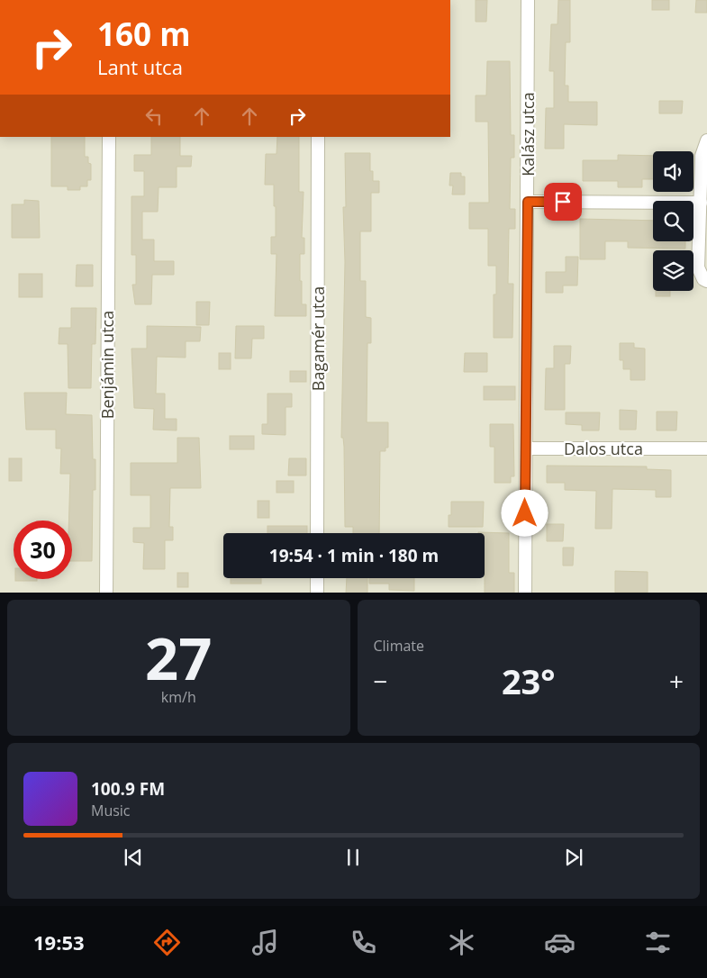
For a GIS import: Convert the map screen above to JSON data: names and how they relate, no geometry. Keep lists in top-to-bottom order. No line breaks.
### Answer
{"streets":{"street":["Kalász utca","Bagamér utca","Benjámin utca","Dalos utca"]},"crossings":[["Kalász utca","Dalos utca"]],"page":{"turn":["160 m","Lant utca"],"limit":"30","trip":"19:54 · 1 min · 180 m","tile":[["27","km/h"],"Climate"],"heat":["−","23°","+"],"song":["100.9 FM","Music"],"tabs":"19:53"}}
